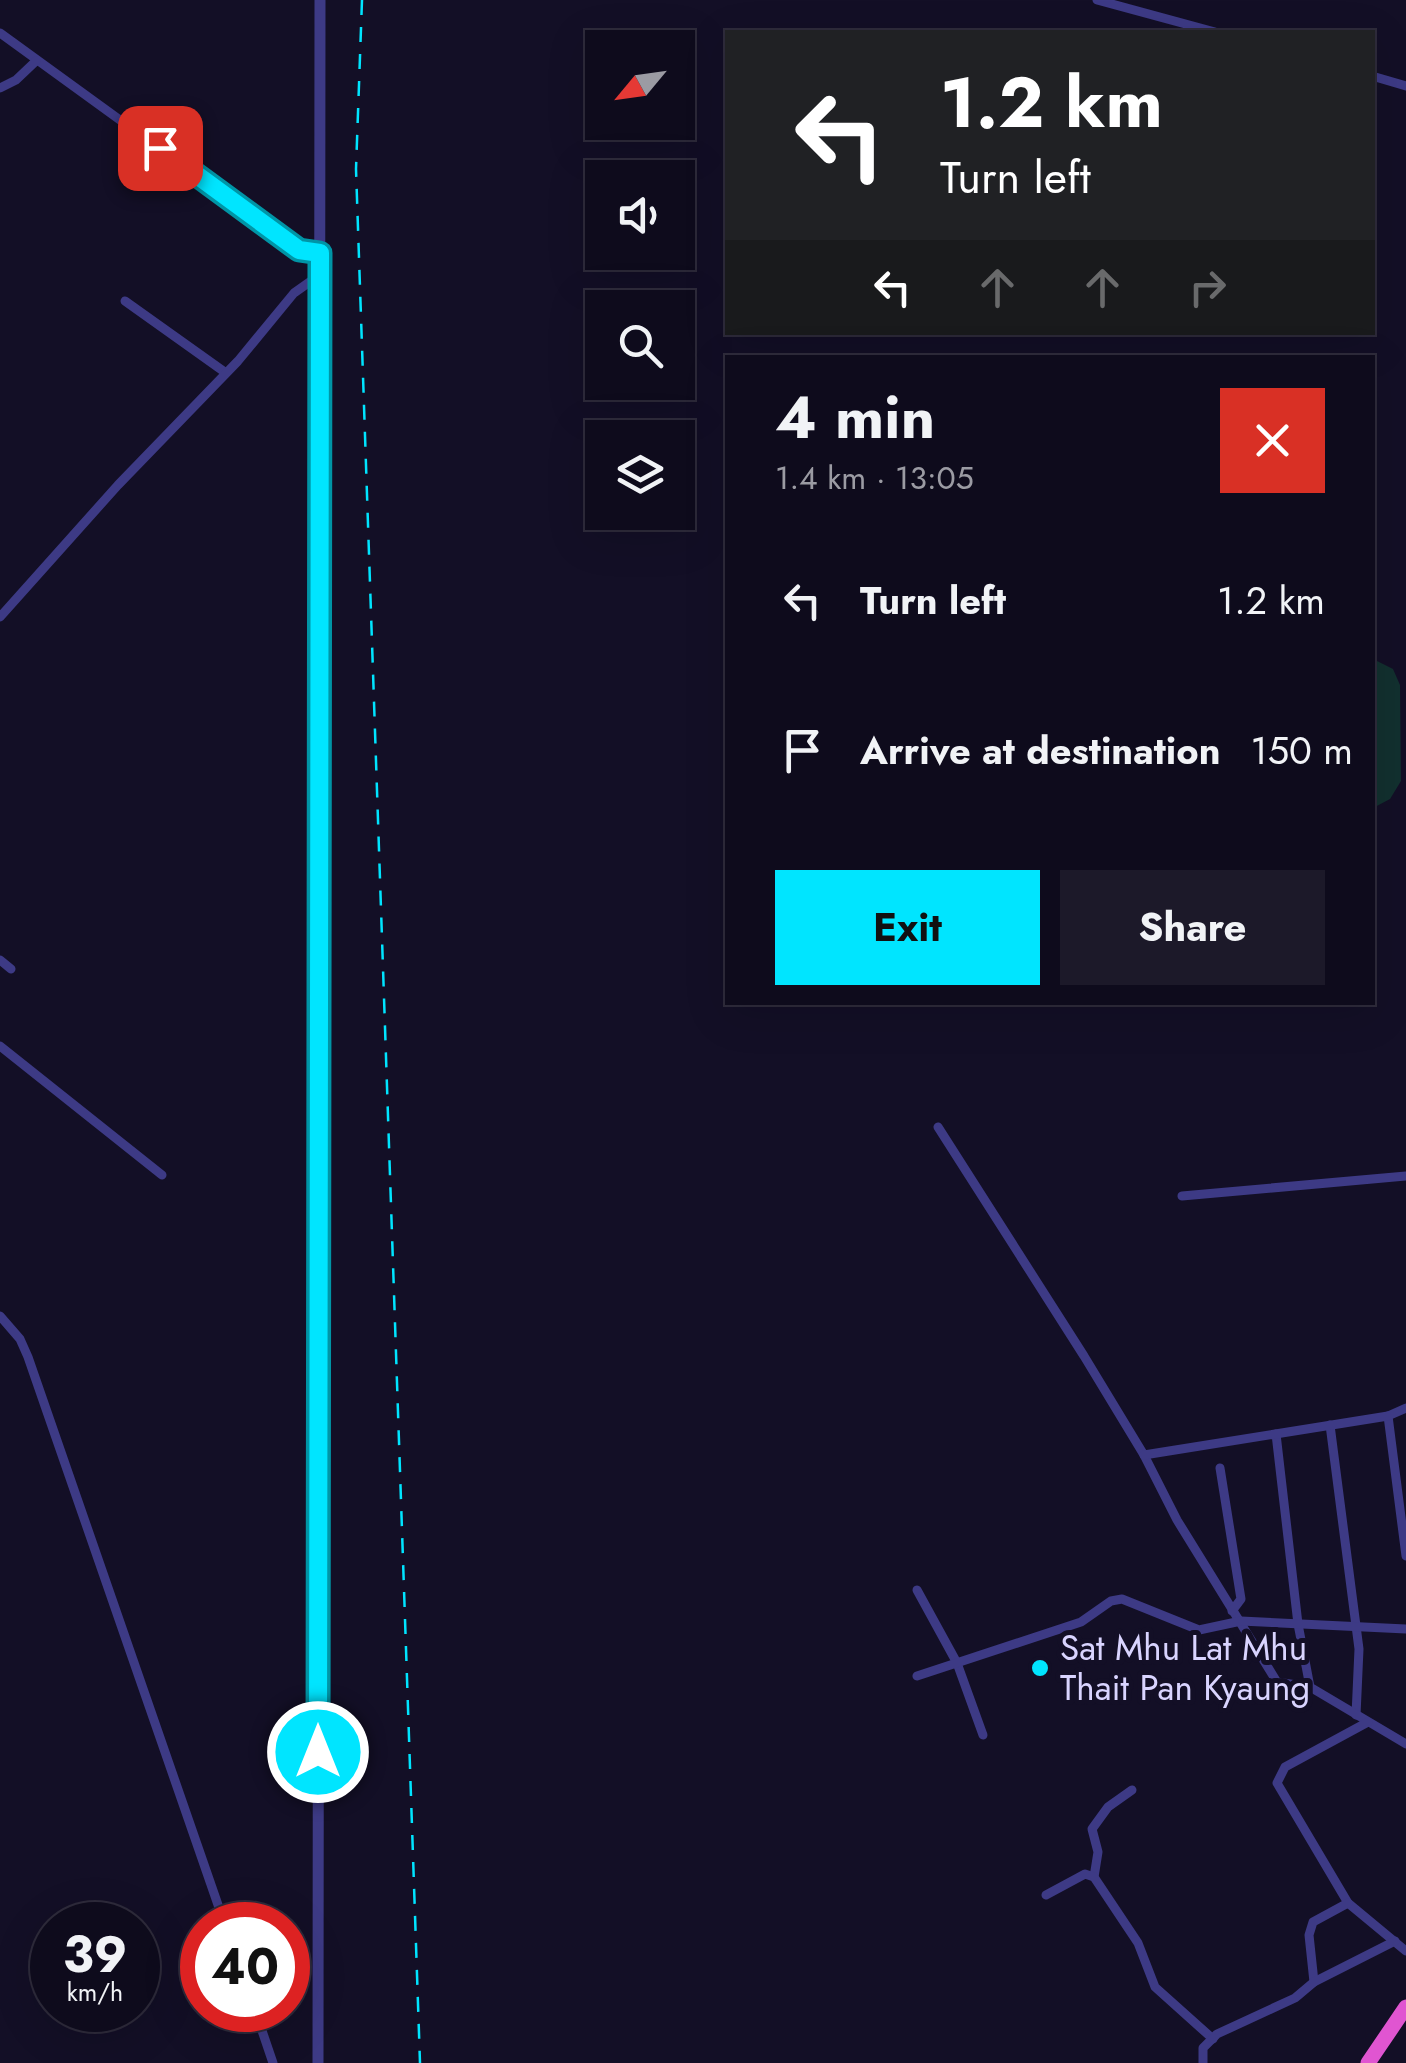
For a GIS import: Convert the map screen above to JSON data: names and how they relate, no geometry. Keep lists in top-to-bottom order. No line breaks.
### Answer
{"places":["Sat Mhu Lat Mhu Thait Pan Kyaung"],"north":"bottom left","page":{"turn":["1.2 km","Turn left"],"heading":["4 min","1.4 km · 13:05"],"list":[{"name":"Turn left","value":"1.2 km"},{"name":"Arrive at destination","value":"150 m"}],"buttons":["Exit","Share"],"speed":"39 km/h","limit":"40"}}
